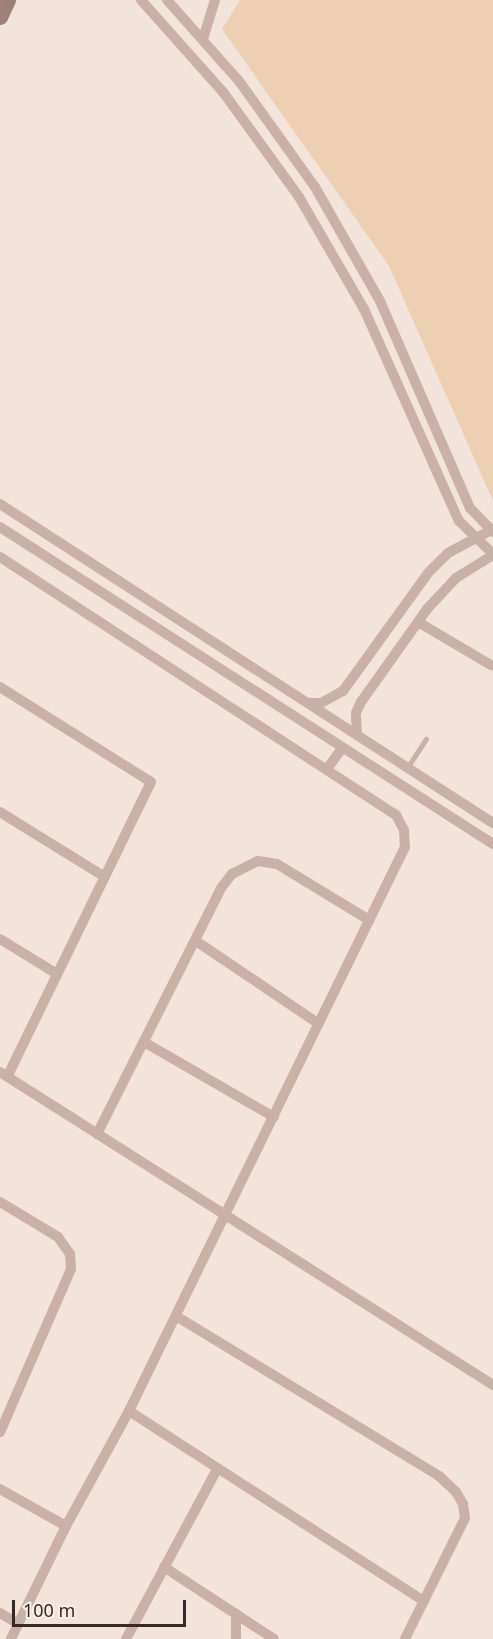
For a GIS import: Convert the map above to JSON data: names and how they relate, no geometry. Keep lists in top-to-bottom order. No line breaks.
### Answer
{"scale_bar":"100 m"}
